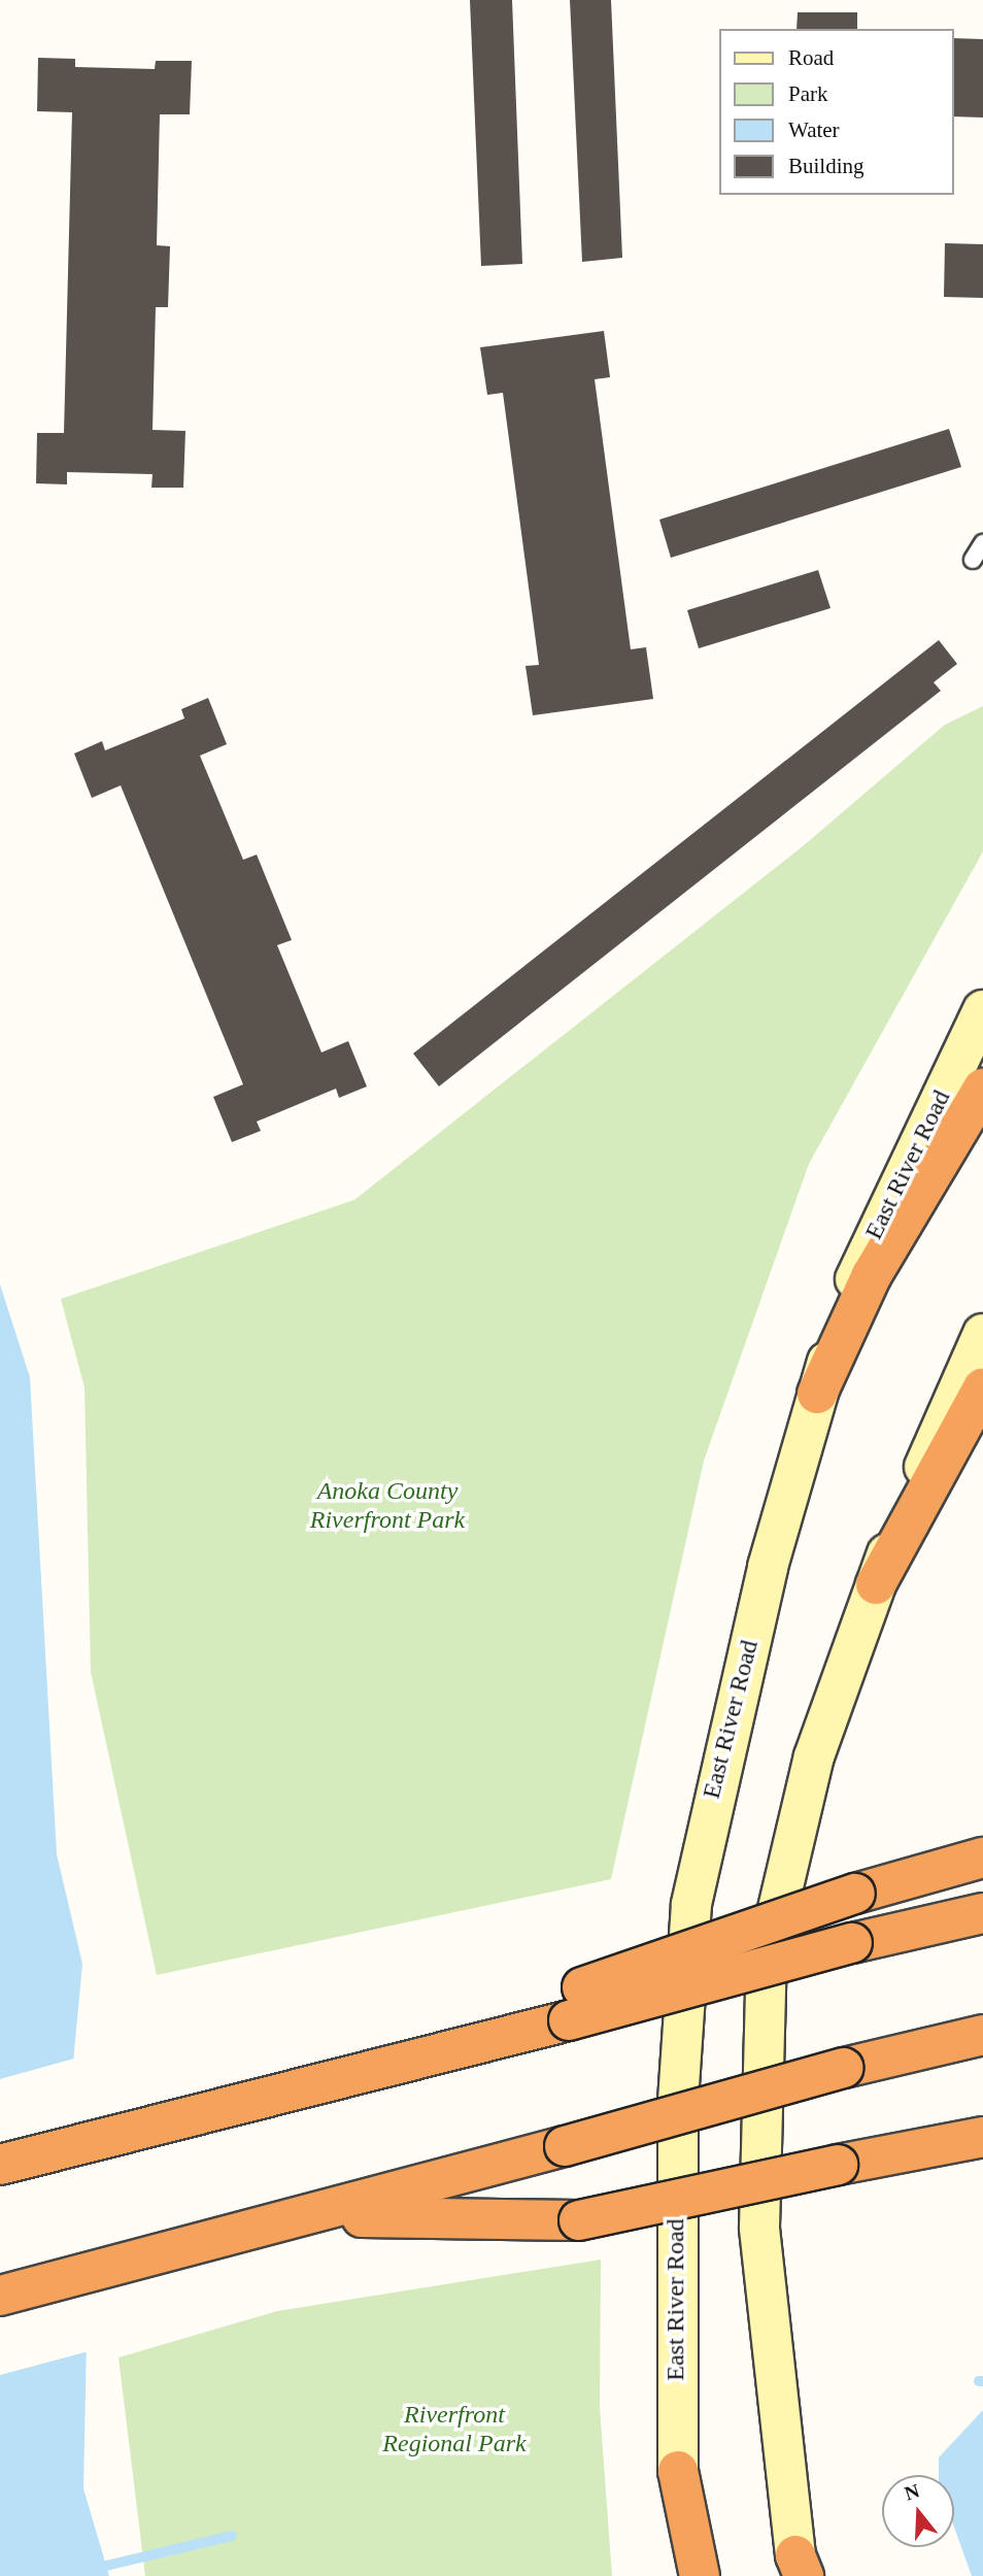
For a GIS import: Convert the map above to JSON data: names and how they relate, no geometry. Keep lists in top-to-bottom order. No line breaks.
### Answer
{"streets":{"main road":["East River Road"]},"parks":["Anoka County Riverfront Park","Riverfront Regional Park"],"legend":["Road","Park","Water","Building"],"north":"top"}
